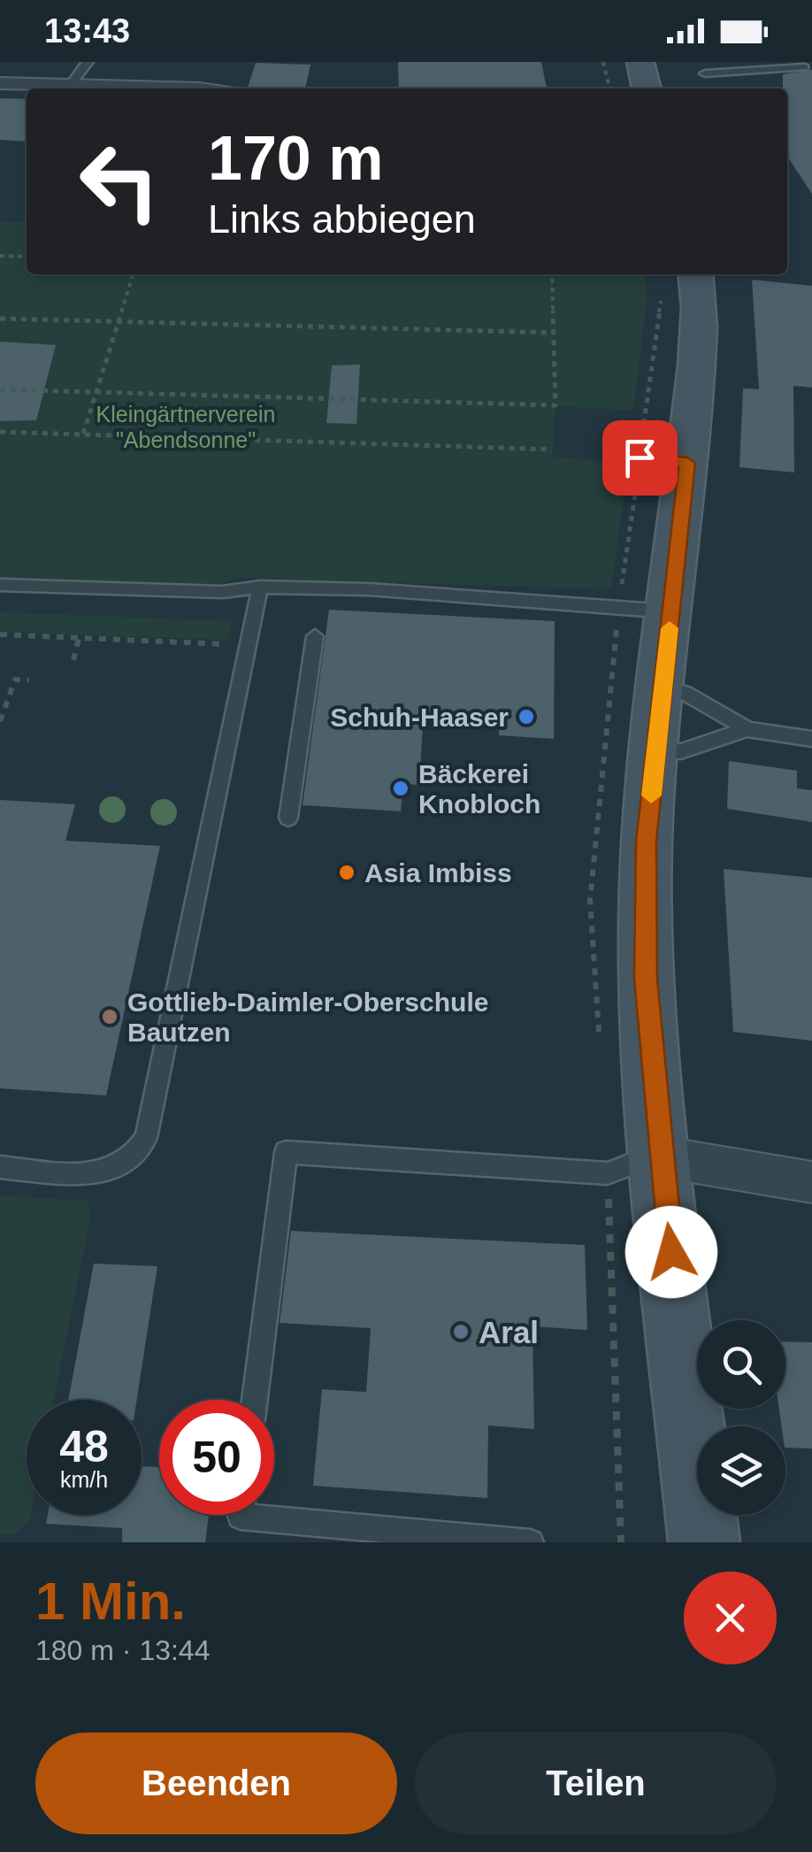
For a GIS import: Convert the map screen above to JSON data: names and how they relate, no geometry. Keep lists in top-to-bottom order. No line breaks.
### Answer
{"parks":["Kleingärtnerverein \"Abendsonne\""],"places":["Schuh-Haaser","Bäckerei Knobloch","Asia Imbiss","Gottlieb-Daimler-Oberschule Bautzen","Aral"],"page":{"status":"13:43","turn":["170 m","Links abbiegen"],"speed":"48 km/h","limit":"50","heading":["1 Min.","180 m · 13:44"],"buttons":["Beenden","Teilen"]}}
